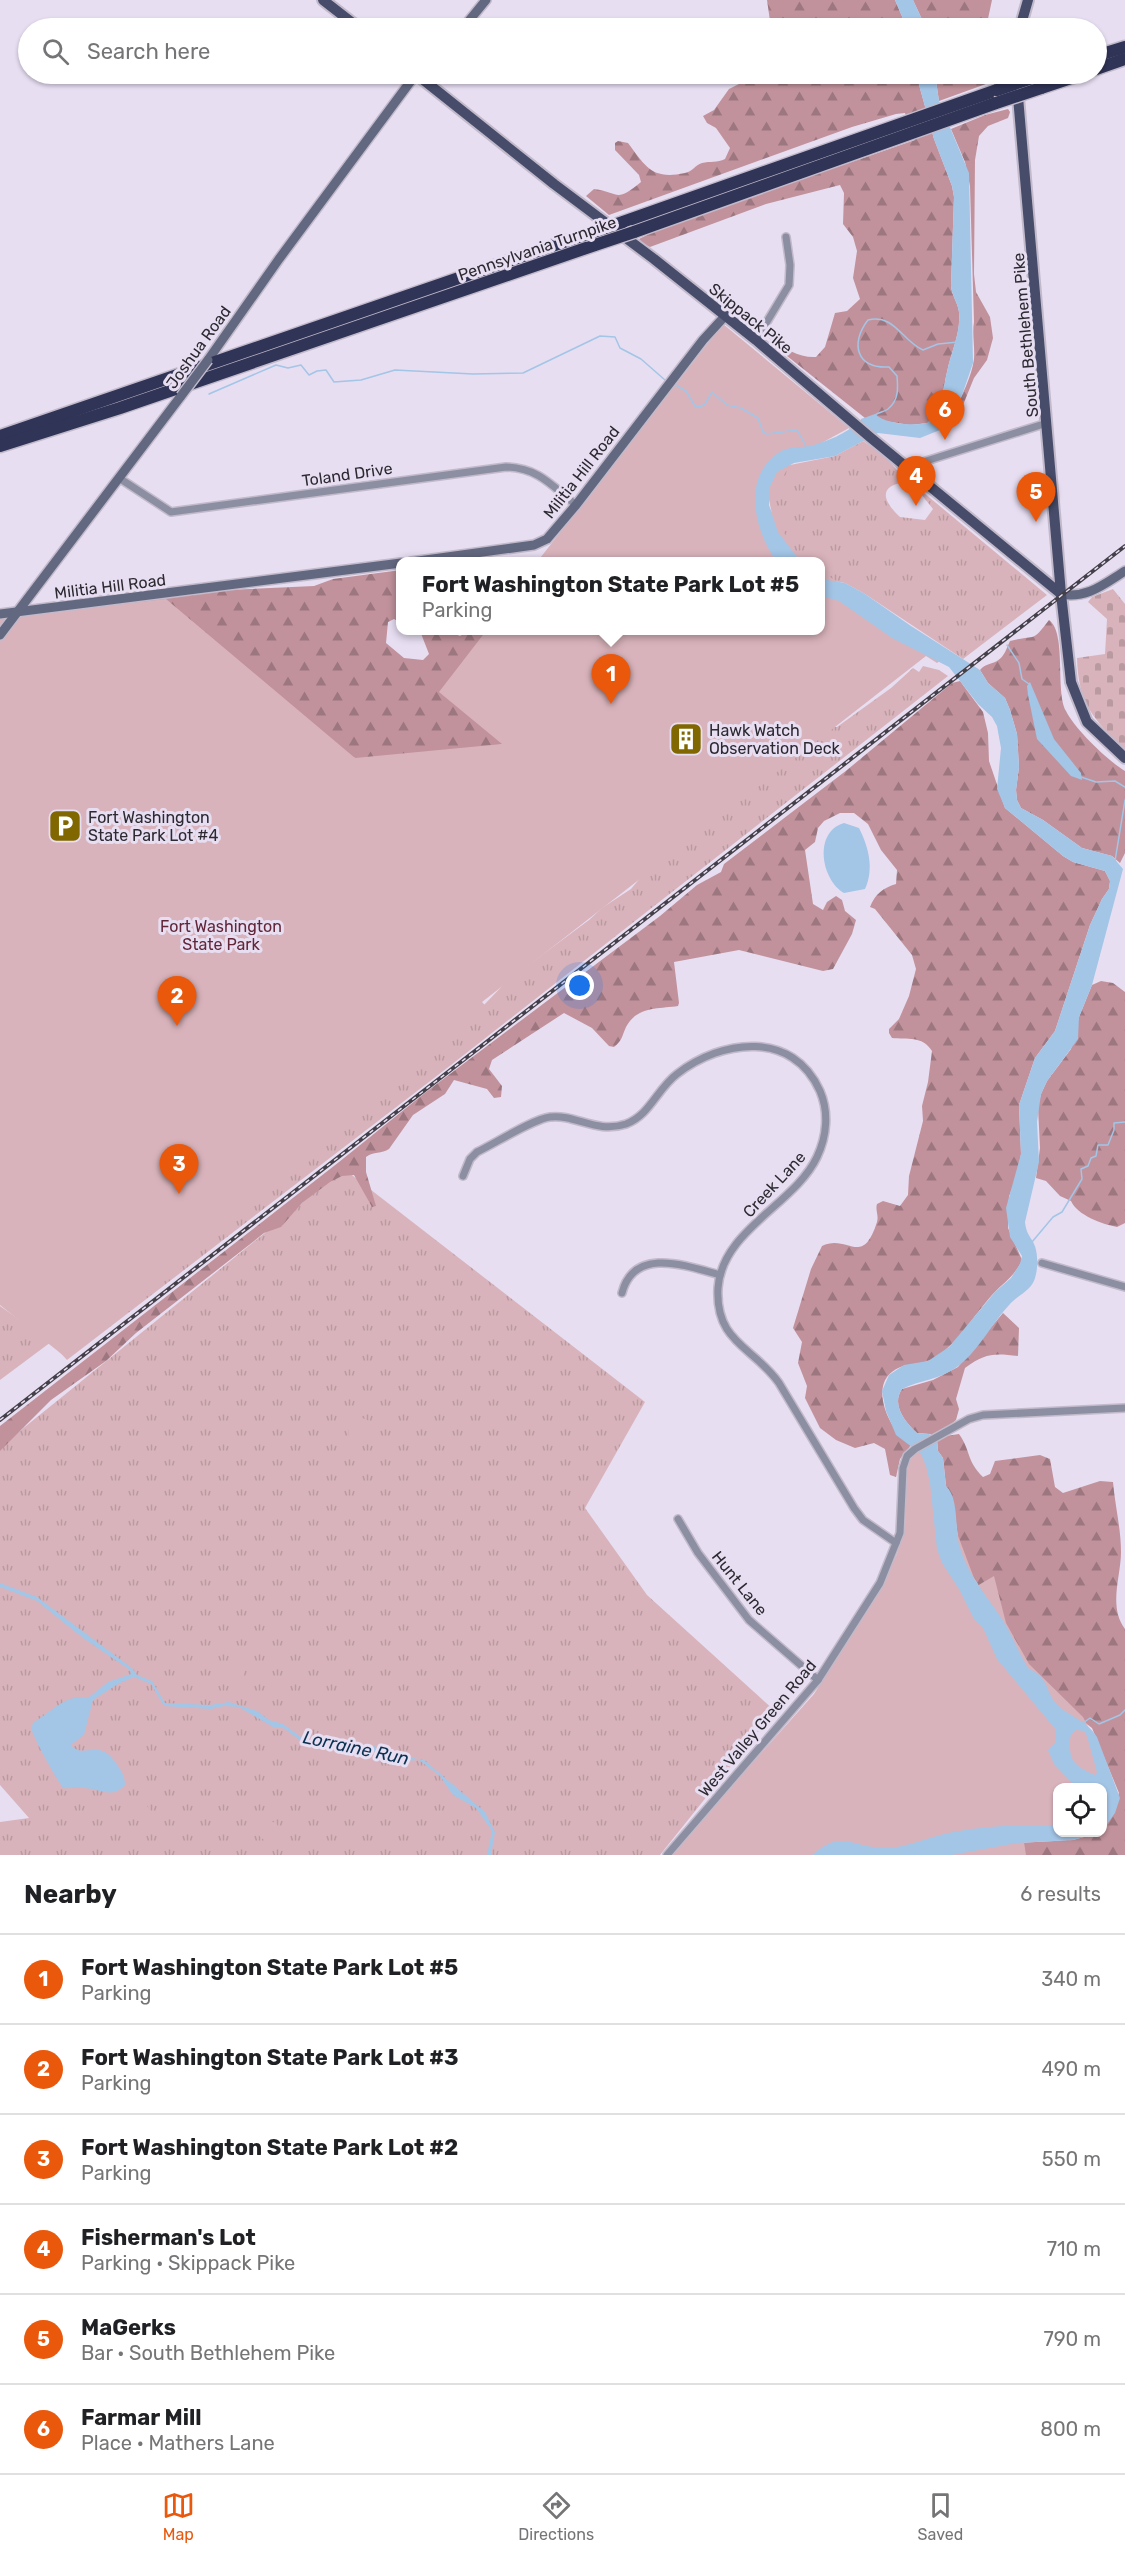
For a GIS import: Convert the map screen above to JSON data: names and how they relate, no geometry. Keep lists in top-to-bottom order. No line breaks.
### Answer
{"streets":{"highway":["Pennsylvania Turnpike"],"main road":["Skippack Pike","South Bethlehem Pike"],"street":["Joshua Road","Militia Hill Road","Toland Drive","Creek Lane","Hunt Lane","West Valley Green Road"]},"crossings":[["Skippack Pike","South Bethlehem Pike"],["Skippack Pike","Militia Hill Road"],["Joshua Road","Militia Hill Road"],["Joshua Road","Toland Drive"],["Militia Hill Road","Toland Drive"],["Creek Lane","West Valley Green Road"],["Hunt Lane","West Valley Green Road"]],"water":["Lorraine Run"],"parks":["Fort Washington State Park"],"places":{"building":["Hawk Watch Observation Deck"],"parking":["Fort Washington State Park Lot #4"]},"page":{"search":"Search here","pins":["6","4","5","1","2","3"],"popup":["Fort Washington State Park Lot #5","Parking"],"heading":["Nearby","6 results"],"list":[{"mark":"1","name":"Fort Washington State Park Lot #5","note":"Parking","value":"340 m"},{"mark":"2","name":"Fort Washington State Park Lot #3","note":"Parking","value":"490 m"},{"mark":"3","name":"Fort Washington State Park Lot #2","note":"Parking","value":"550 m"},{"mark":"4","name":"Fisherman's Lot","note":"Parking · Skippack Pike","value":"710 m"},{"mark":"5","name":"MaGerks","note":"Bar · South Bethlehem Pike","value":"790 m"},{"mark":"6","name":"Farmar Mill","note":"Place · Mathers Lane","value":"800 m"}],"nav":["Map","Directions","Saved"]}}
